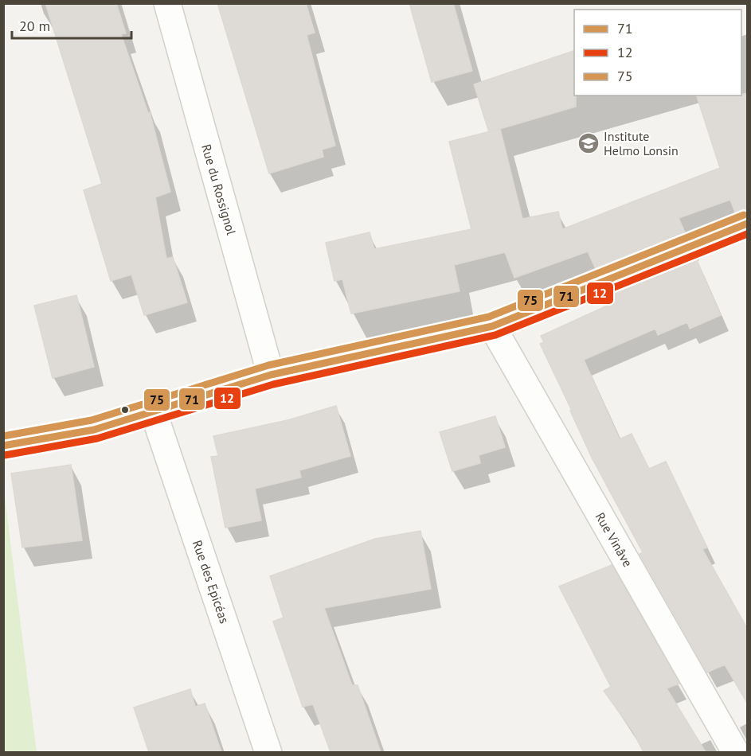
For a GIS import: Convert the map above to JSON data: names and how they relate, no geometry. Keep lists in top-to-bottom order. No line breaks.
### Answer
{"streets":{"street":["Rue du Rossignol","Rue Vinâve","Rue des Epicéas"]},"places":{"school or university":["Institute Helmo Lonsin"]},"lines":["transit line 75","transit line 71","transit line 12"],"legend":["71","12","75"],"scale_bar":"20 m"}
